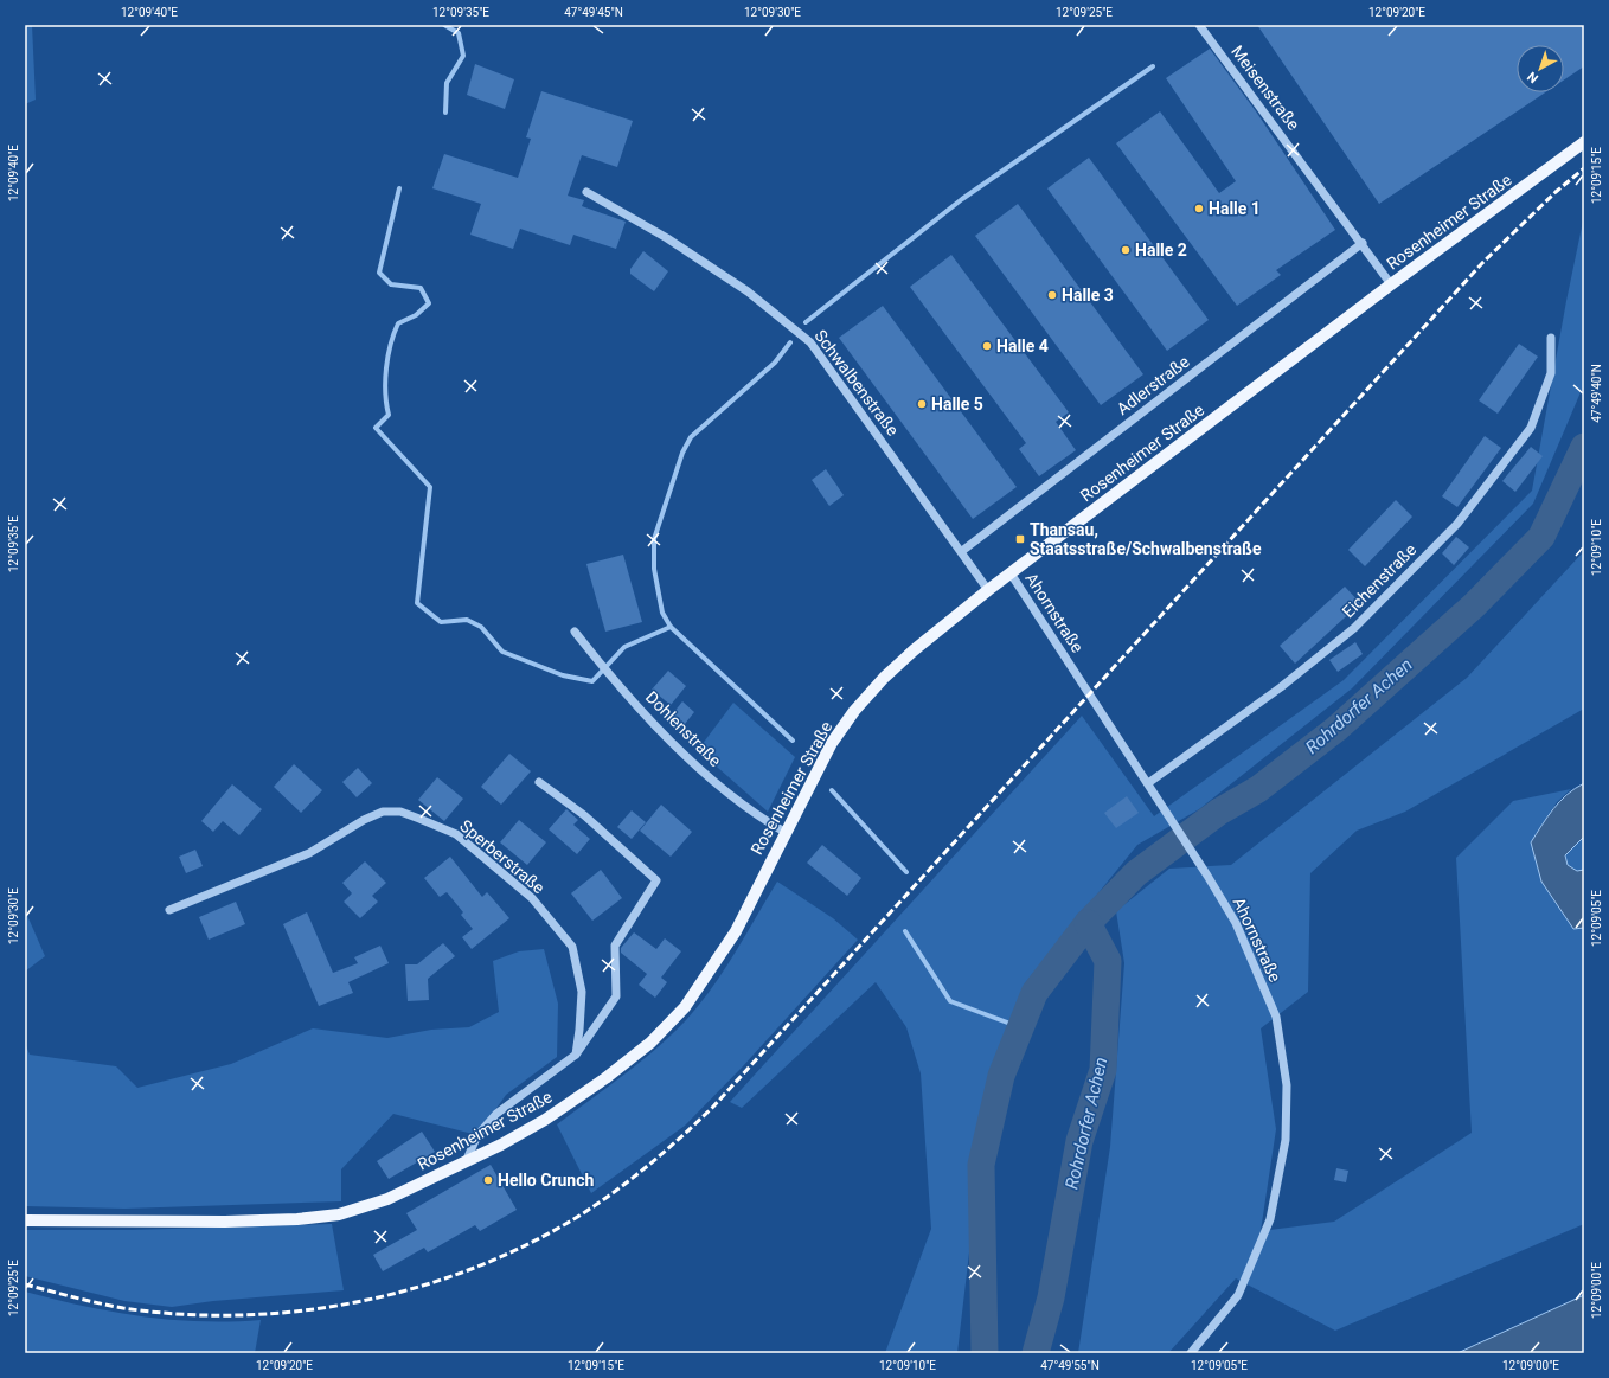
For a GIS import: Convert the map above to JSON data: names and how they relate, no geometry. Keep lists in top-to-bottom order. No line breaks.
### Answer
{"streets":{"main road":["Rosenheimer Straße"],"street":["Meisenstraße","Schwalbenstraße","Adlerstraße","Eichenstraße","Ahornstraße","Dohlenstraße","Sperberstraße"]},"crossings":[["Meisenstraße","Rosenheimer Straße"],["Meisenstraße","Adlerstraße"],["Rosenheimer Straße","Schwalbenstraße"],["Rosenheimer Straße","Ahornstraße"],["Rosenheimer Straße","Dohlenstraße"],["Schwalbenstraße","Adlerstraße"],["Eichenstraße","Ahornstraße"]],"water":["Rohrdorfer Achen"],"places":{"other":["Halle 1","Halle 2","Halle 3","Halle 4","Halle 5","Hello Crunch"],"transit":["Thansau, Staatsstraße/Schwalbenstraße"]},"north":"bottom left","coordinates":["12°09'40\"E","12°09'35\"E","47°49'45\"N","12°09'30\"E","12°09'25\"E","12°09'20\"E","12°09'15\"E","47°49'40\"N","12°09'10\"E","12°09'05\"E","12°09'00\"E","47°49'55\"N"]}
